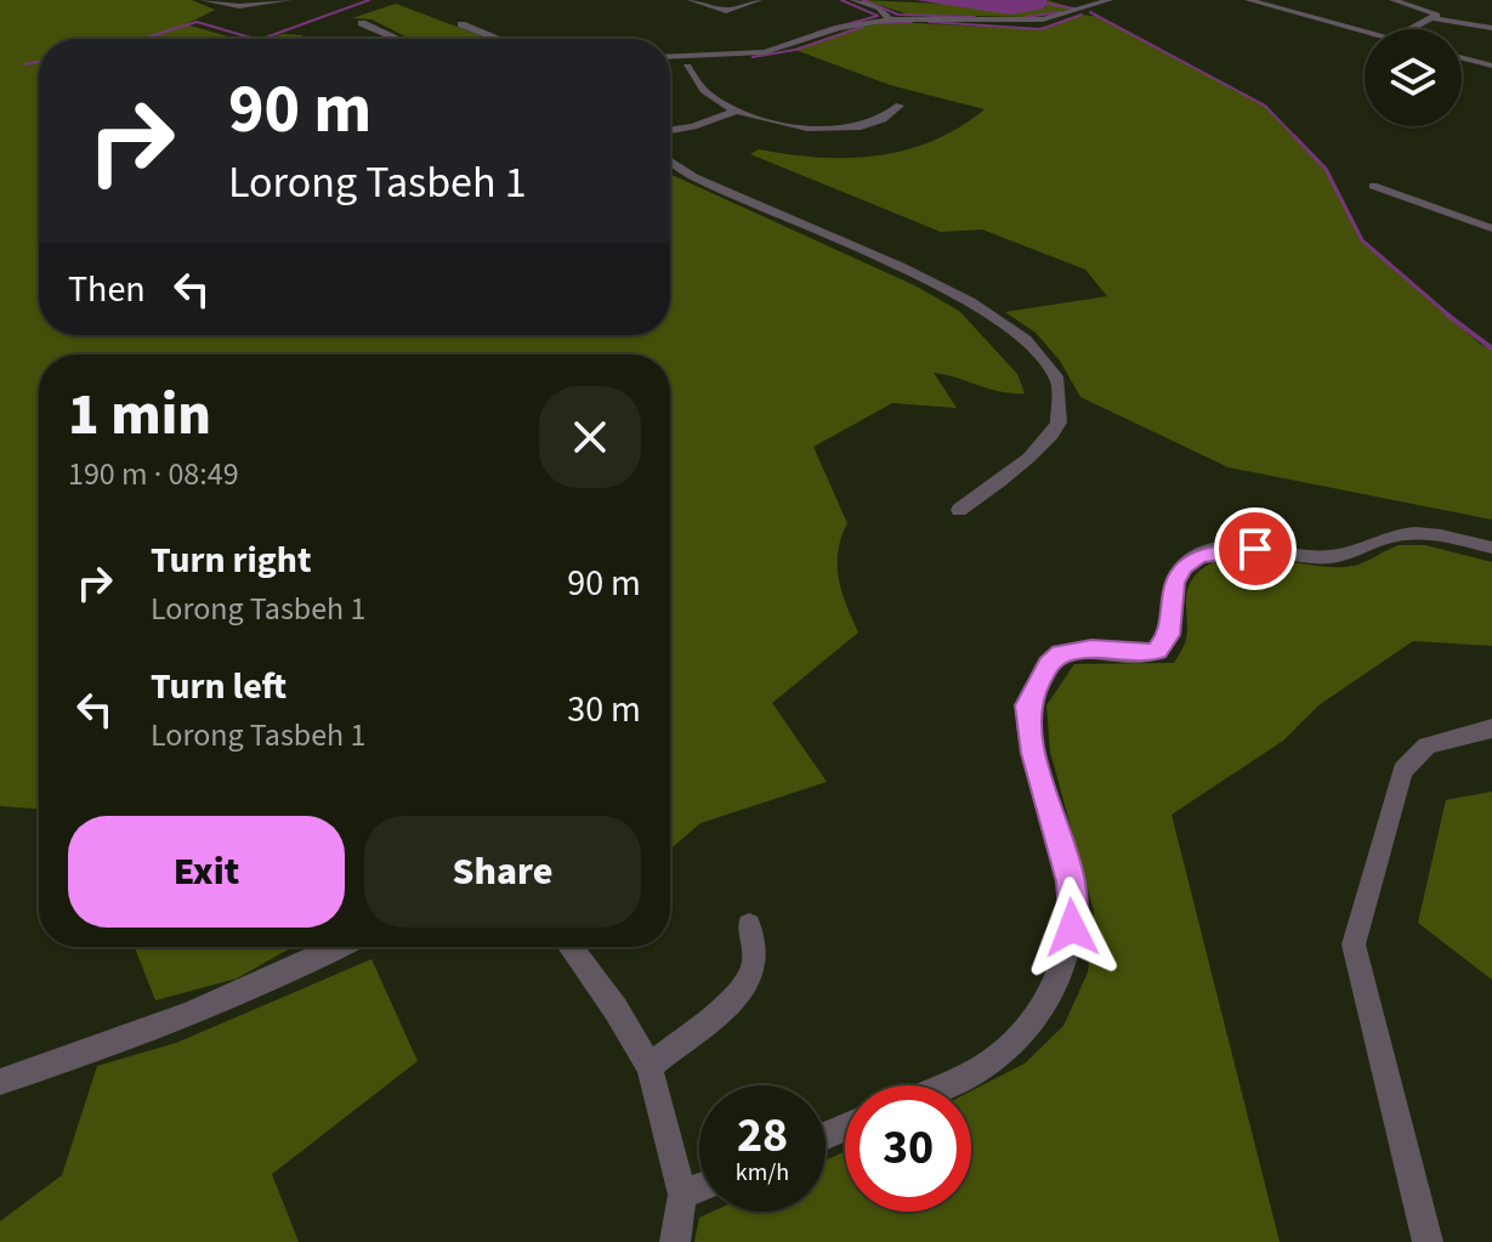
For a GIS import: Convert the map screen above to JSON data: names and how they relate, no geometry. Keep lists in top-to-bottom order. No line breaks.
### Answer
{"page":{"turn":["90 m","Lorong Tasbeh 1"],"then":"Then","heading":["1 min","190 m · 08:49"],"list":[{"name":"Turn right","note":"Lorong Tasbeh 1","value":"90 m"},{"name":"Turn left","note":"Lorong Tasbeh 1","value":"30 m"}],"buttons":["Exit","Share"],"speed":"28 km/h","limit":"30"}}
